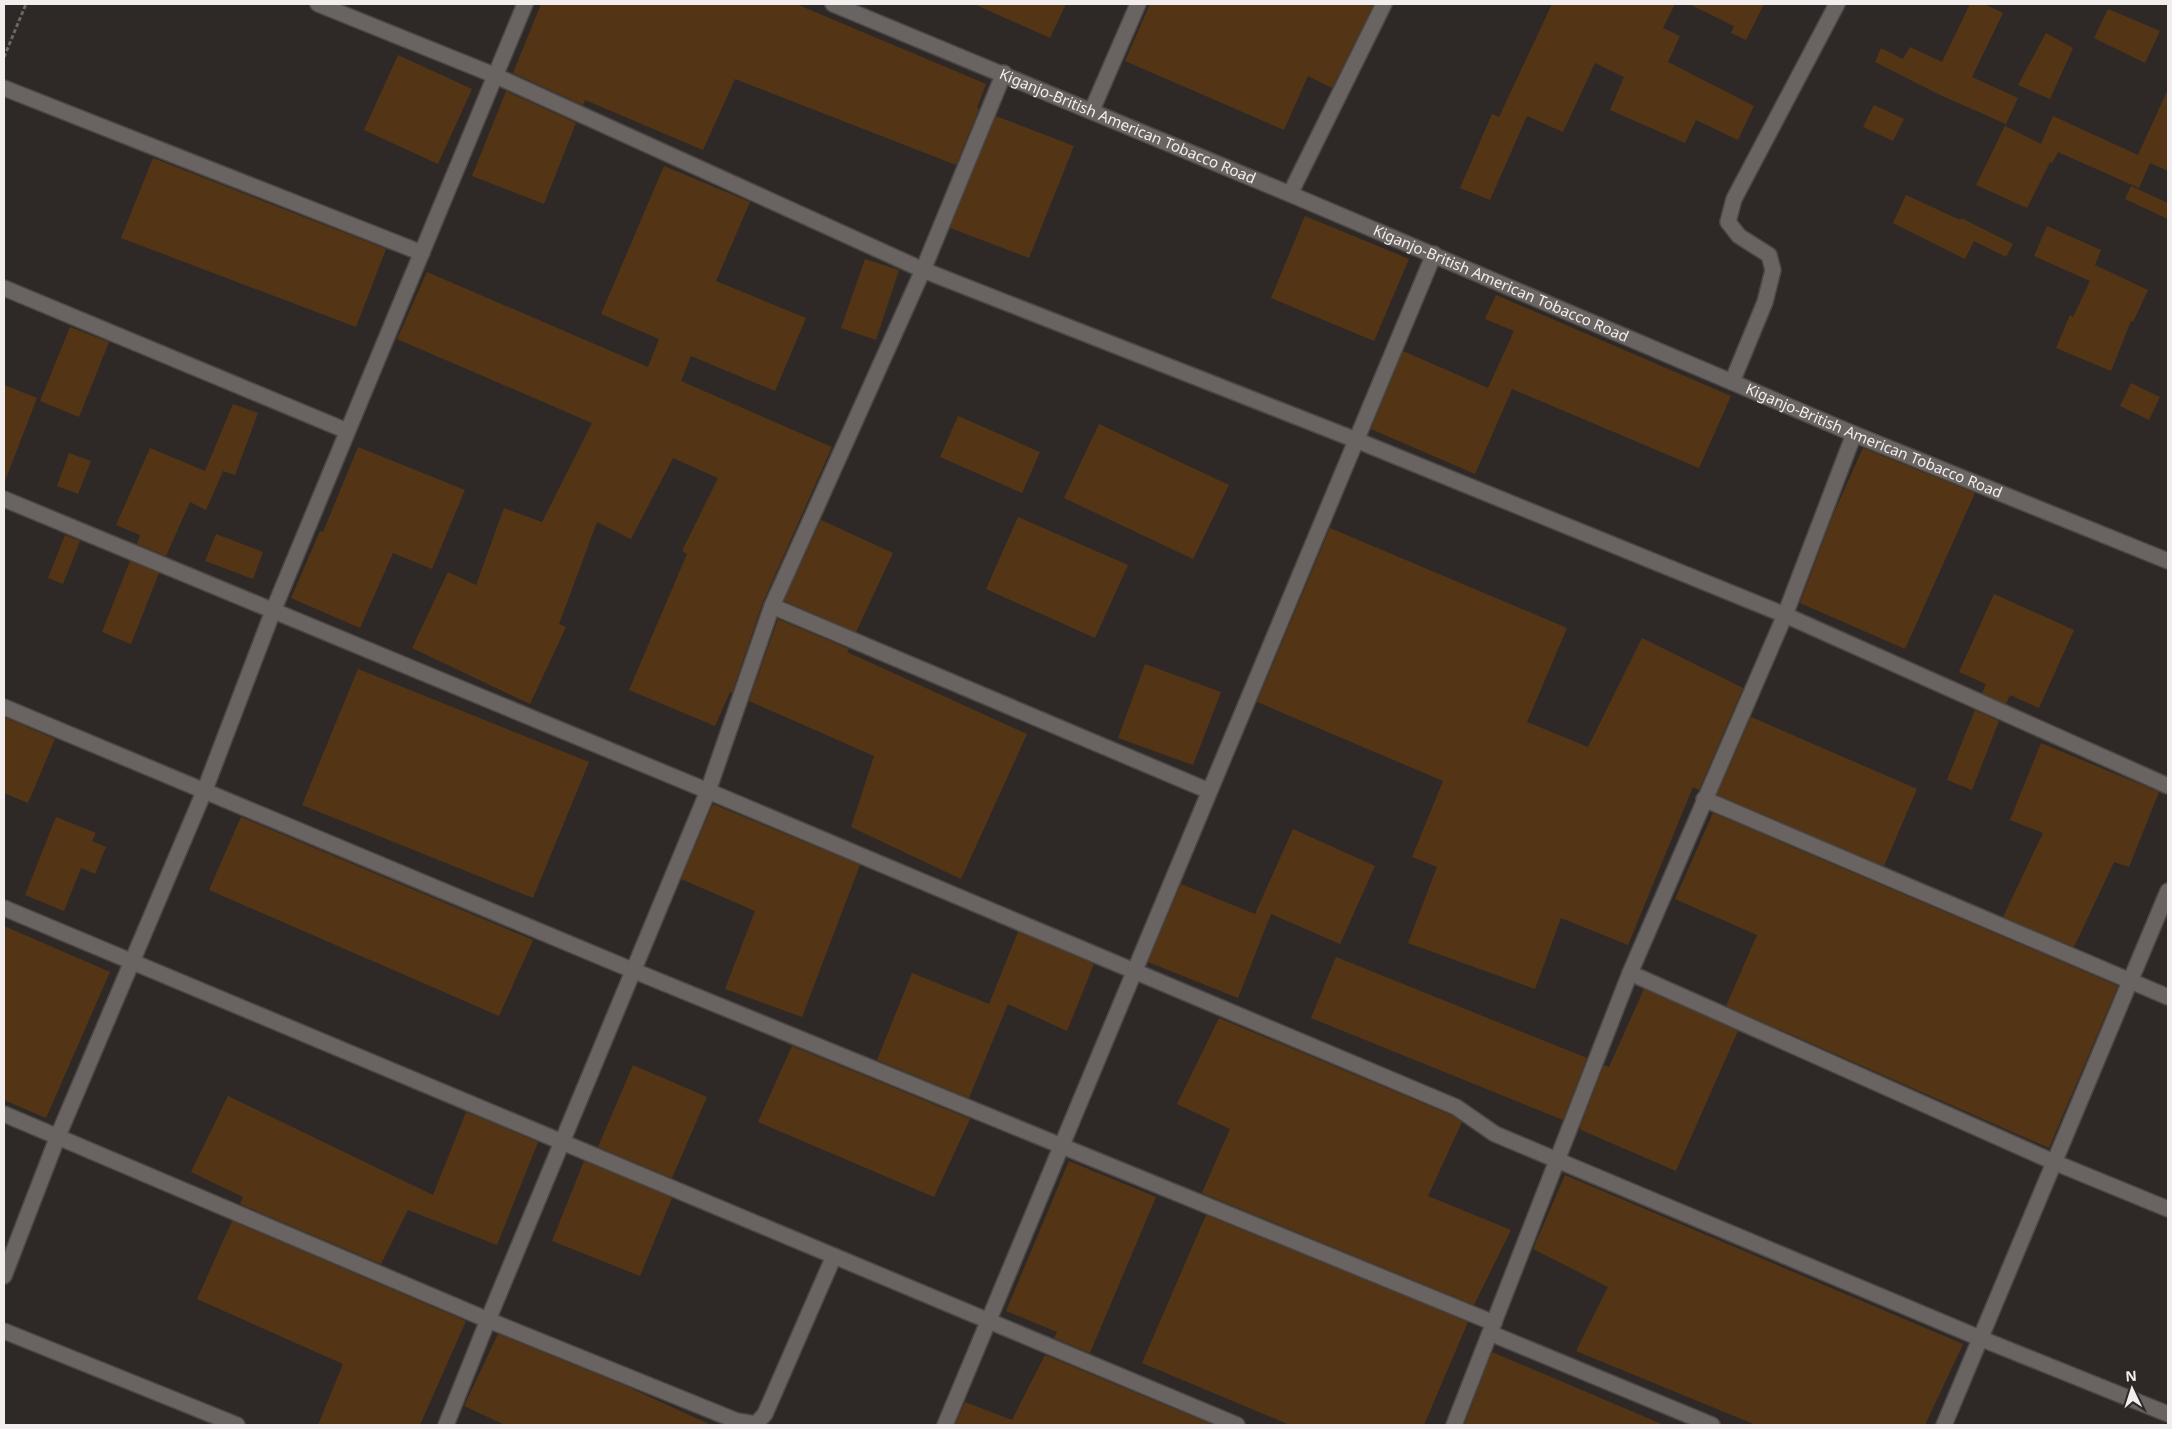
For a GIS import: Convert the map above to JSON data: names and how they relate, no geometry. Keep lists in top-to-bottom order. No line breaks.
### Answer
{"streets":{"street":["Kiganjo-British American Tobacco Road"]},"north":"top"}
